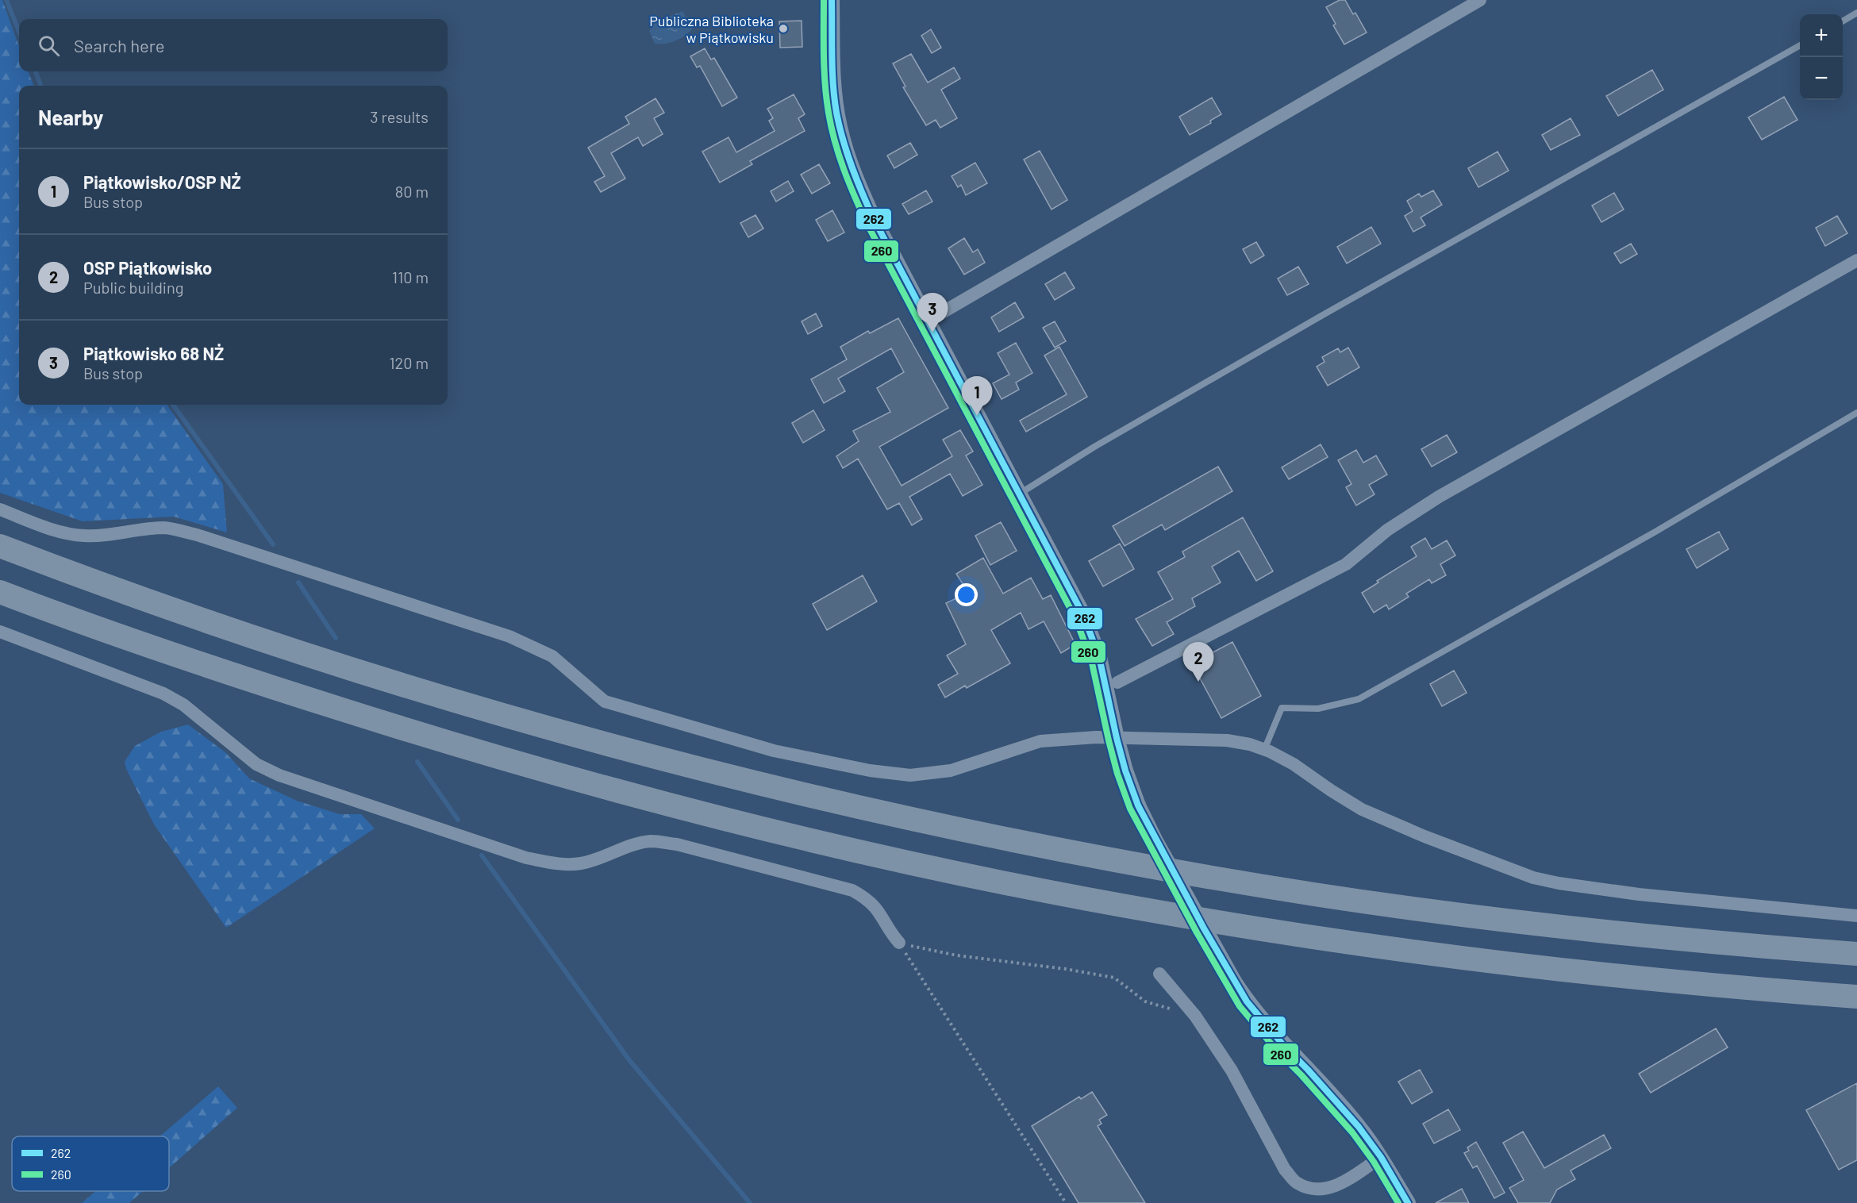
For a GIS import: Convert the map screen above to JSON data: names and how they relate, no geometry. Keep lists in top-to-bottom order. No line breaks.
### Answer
{"places":["Publiczna Biblioteka w Piątkowisku"],"lines":["transit line 262","transit line 260"],"legend":["262","260"],"page":{"map_buttons":["+","−"],"search":"Search here","heading":["Nearby","3 results"],"list":[{"mark":"1","name":"Piątkowisko/OSP NŻ","note":"Bus stop","value":"80 m"},{"mark":"2","name":"OSP Piątkowisko","note":"Public building","value":"110 m"},{"mark":"3","name":"Piątkowisko 68 NŻ","note":"Bus stop","value":"120 m"}],"pins":["3","1","2"]}}
